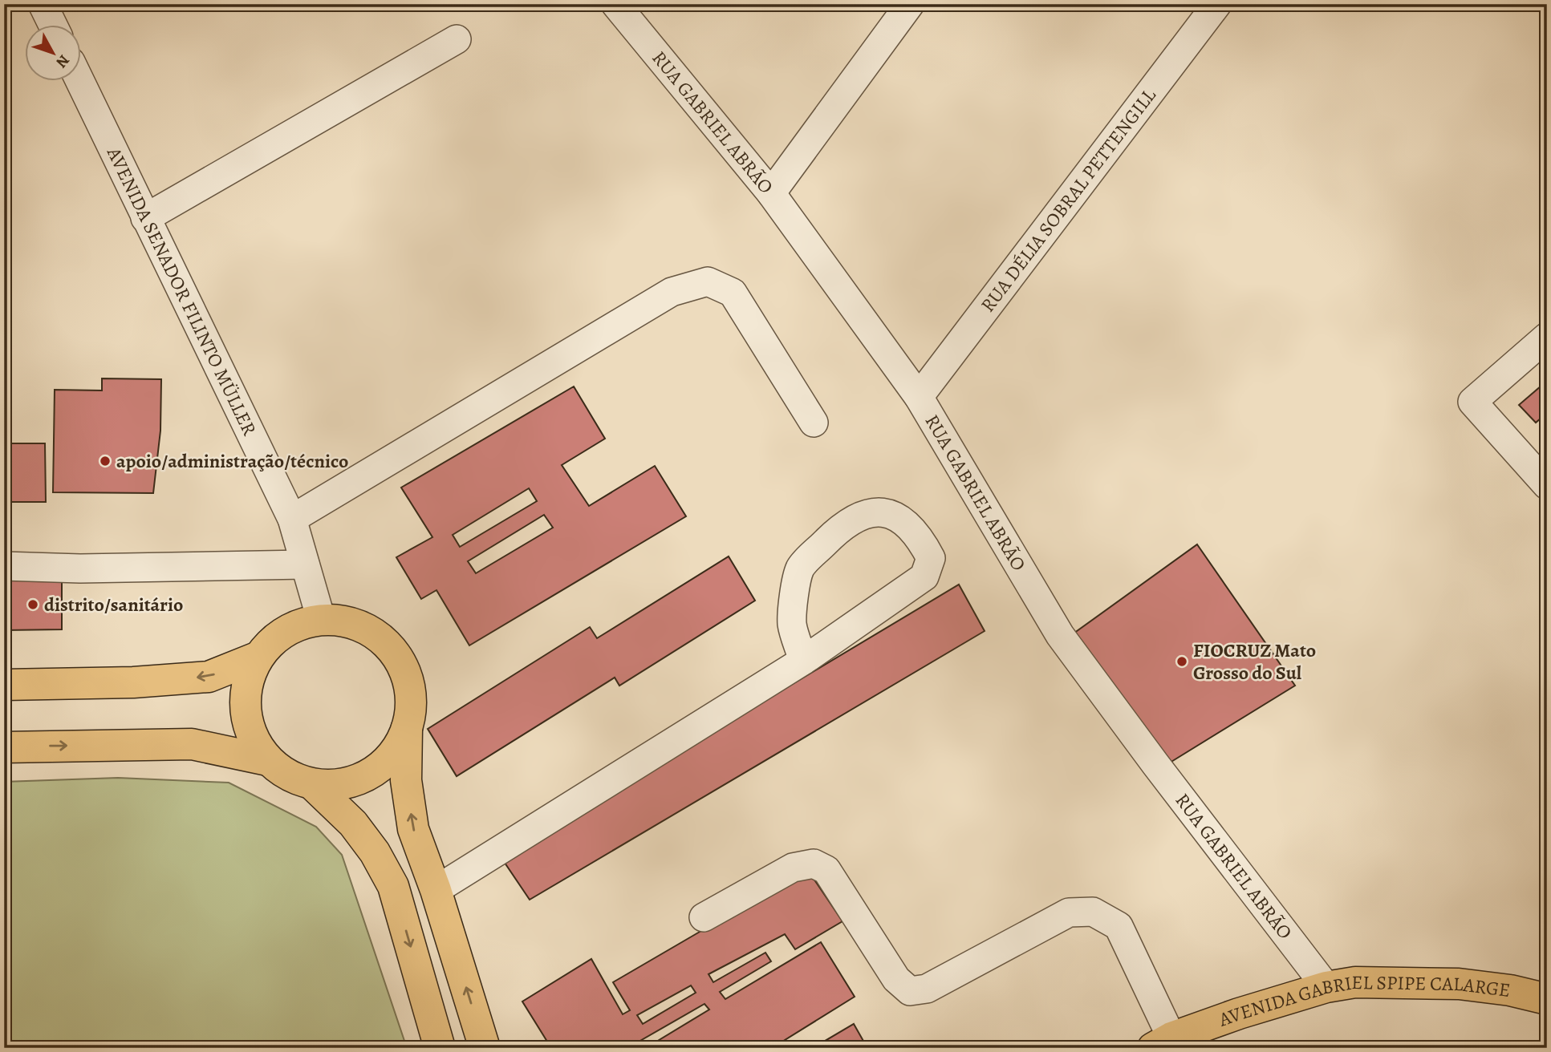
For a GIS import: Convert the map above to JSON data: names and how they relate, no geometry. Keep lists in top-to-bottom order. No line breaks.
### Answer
{"streets":{"main road":["AVENIDA GABRIEL SPIPE CALARGE"],"street":["RUA GABRIEL ABRÃO","RUA DÉLIA SOBRAL PETTENGILL","AVENIDA SENADOR FILINTO MÜLLER"]},"crossings":[["RUA GABRIEL ABRÃO","RUA DÉLIA SOBRAL PETTENGILL"],["RUA GABRIEL ABRÃO","AVENIDA GABRIEL SPIPE CALARGE"]],"places":["apoio/administração/técnico","distrito/sanitário","FIOCRUZ Mato Grosso do Sul"],"north":"bottom right"}
